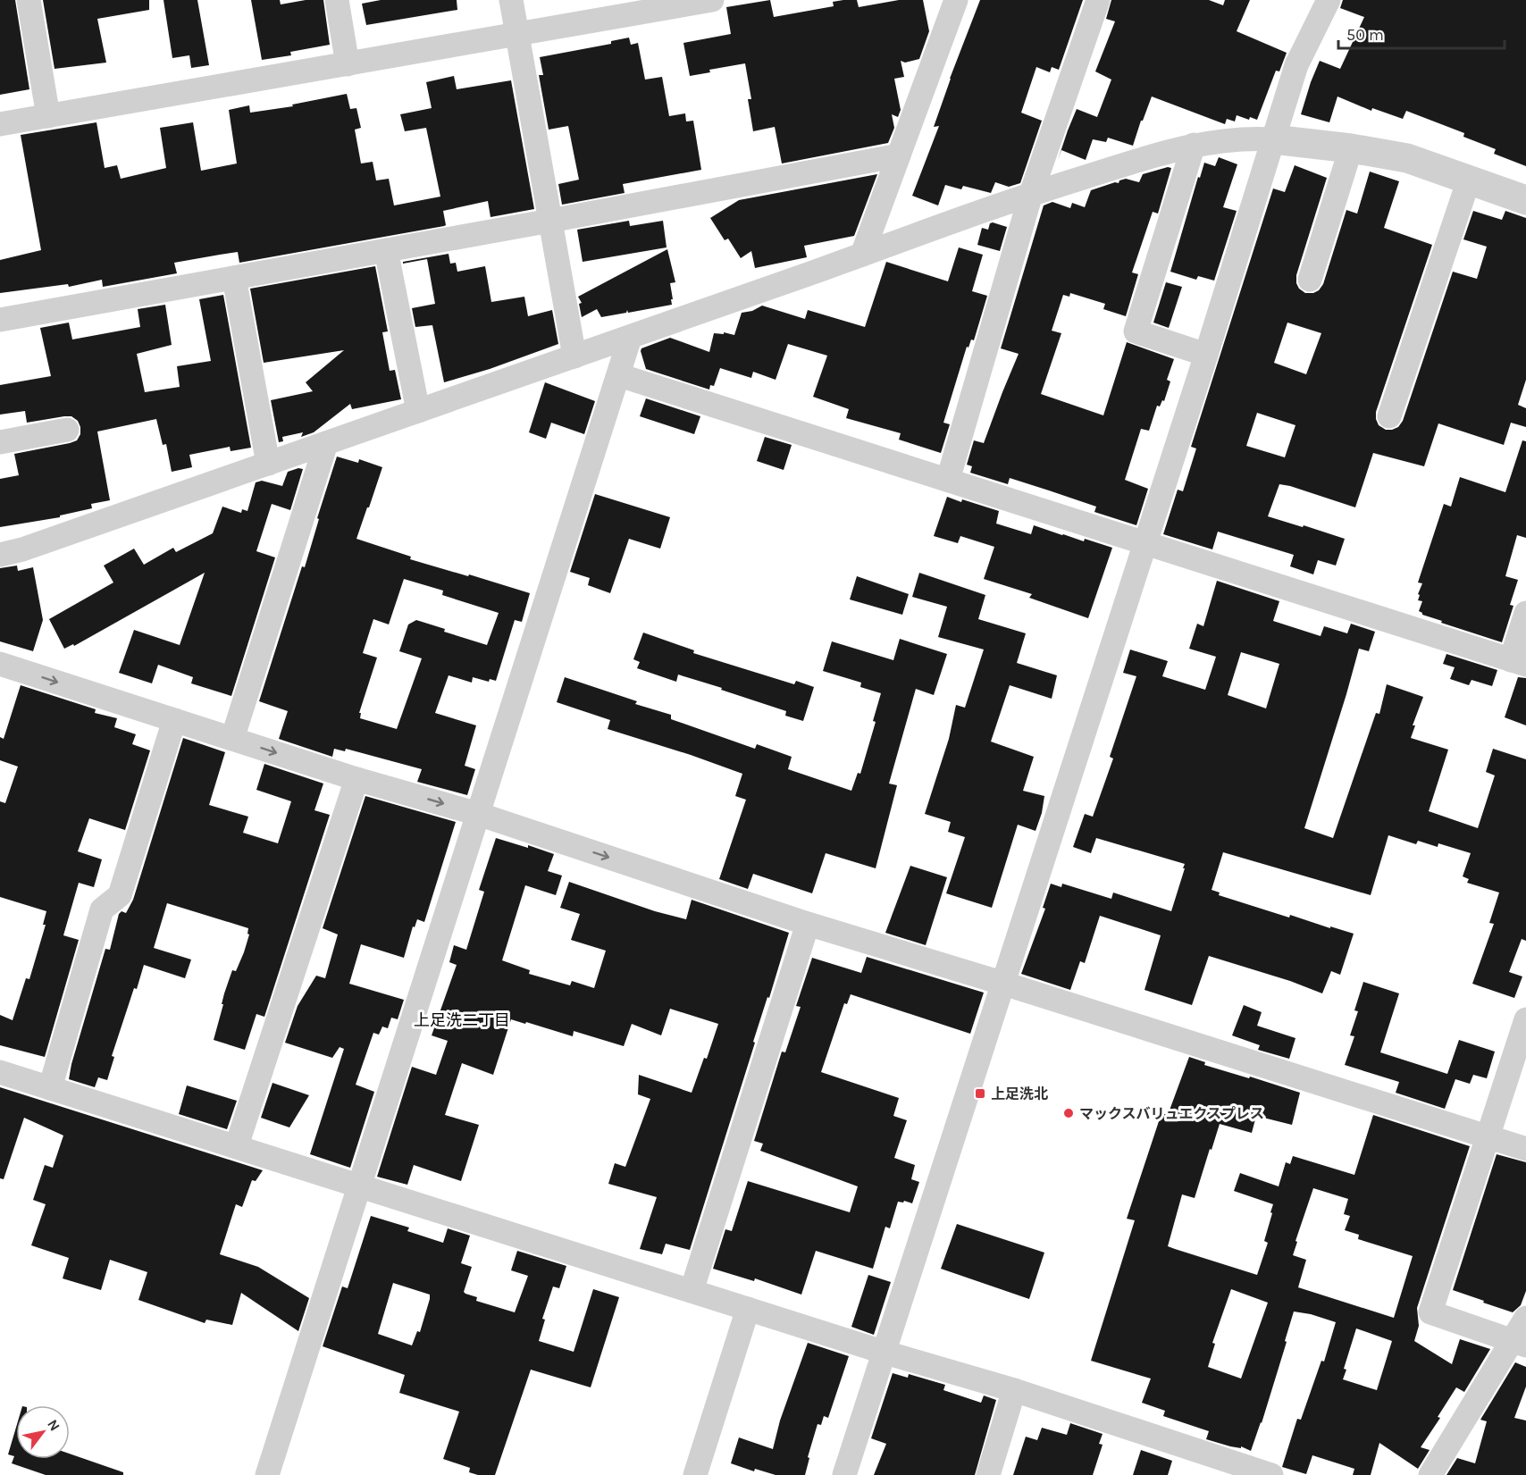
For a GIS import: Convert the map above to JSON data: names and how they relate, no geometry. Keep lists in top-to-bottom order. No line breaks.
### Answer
{"districts":["上足洗二丁目"],"places":{"transit":["上足洗北"],"other":["マックスバリュエクスプレス"]},"scale_bar":"50 m","north":"top right"}
